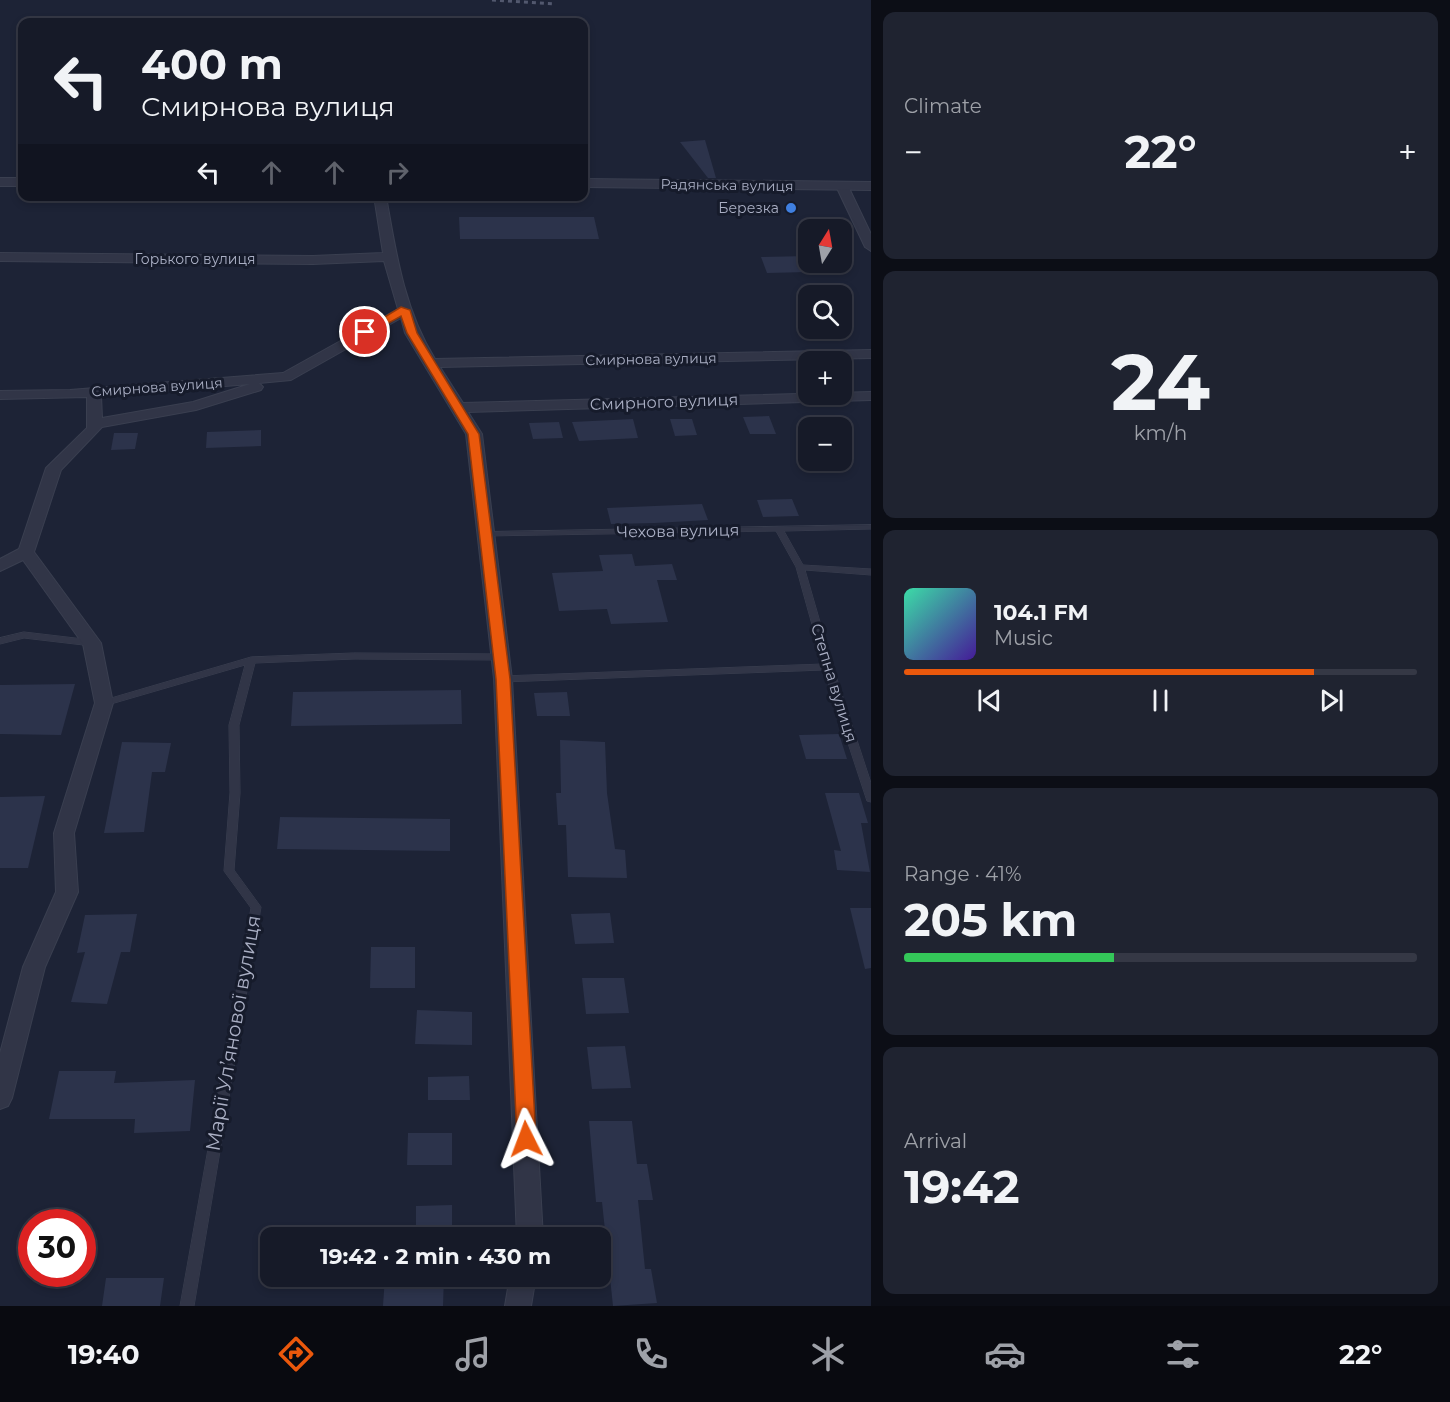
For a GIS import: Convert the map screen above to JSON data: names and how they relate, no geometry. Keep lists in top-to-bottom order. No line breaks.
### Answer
{"streets":{"street":["Радянська вулиця","Горького вулиця","Смирнова вулиця","Смирного вулиця"],"lane":["Чехова вулиця","Степна вулиця","Марії Улʼянової вулиця"]},"crossings":[["Чехова вулиця","Степна вулиця"]],"places":["Березка"],"north":"top","page":{"tile":["Climate",["24","km/h"],["Range · 41%","205 km"],["Arrival","19:42"]],"turn":["400 m","Смирнова вулиця"],"heat":["−","22°","+"],"map_buttons":["+","−"],"song":["104.1 FM","Music"],"limit":"30","trip":"19:42 · 2 min · 430 m","tabs":["19:40","22°"]}}
